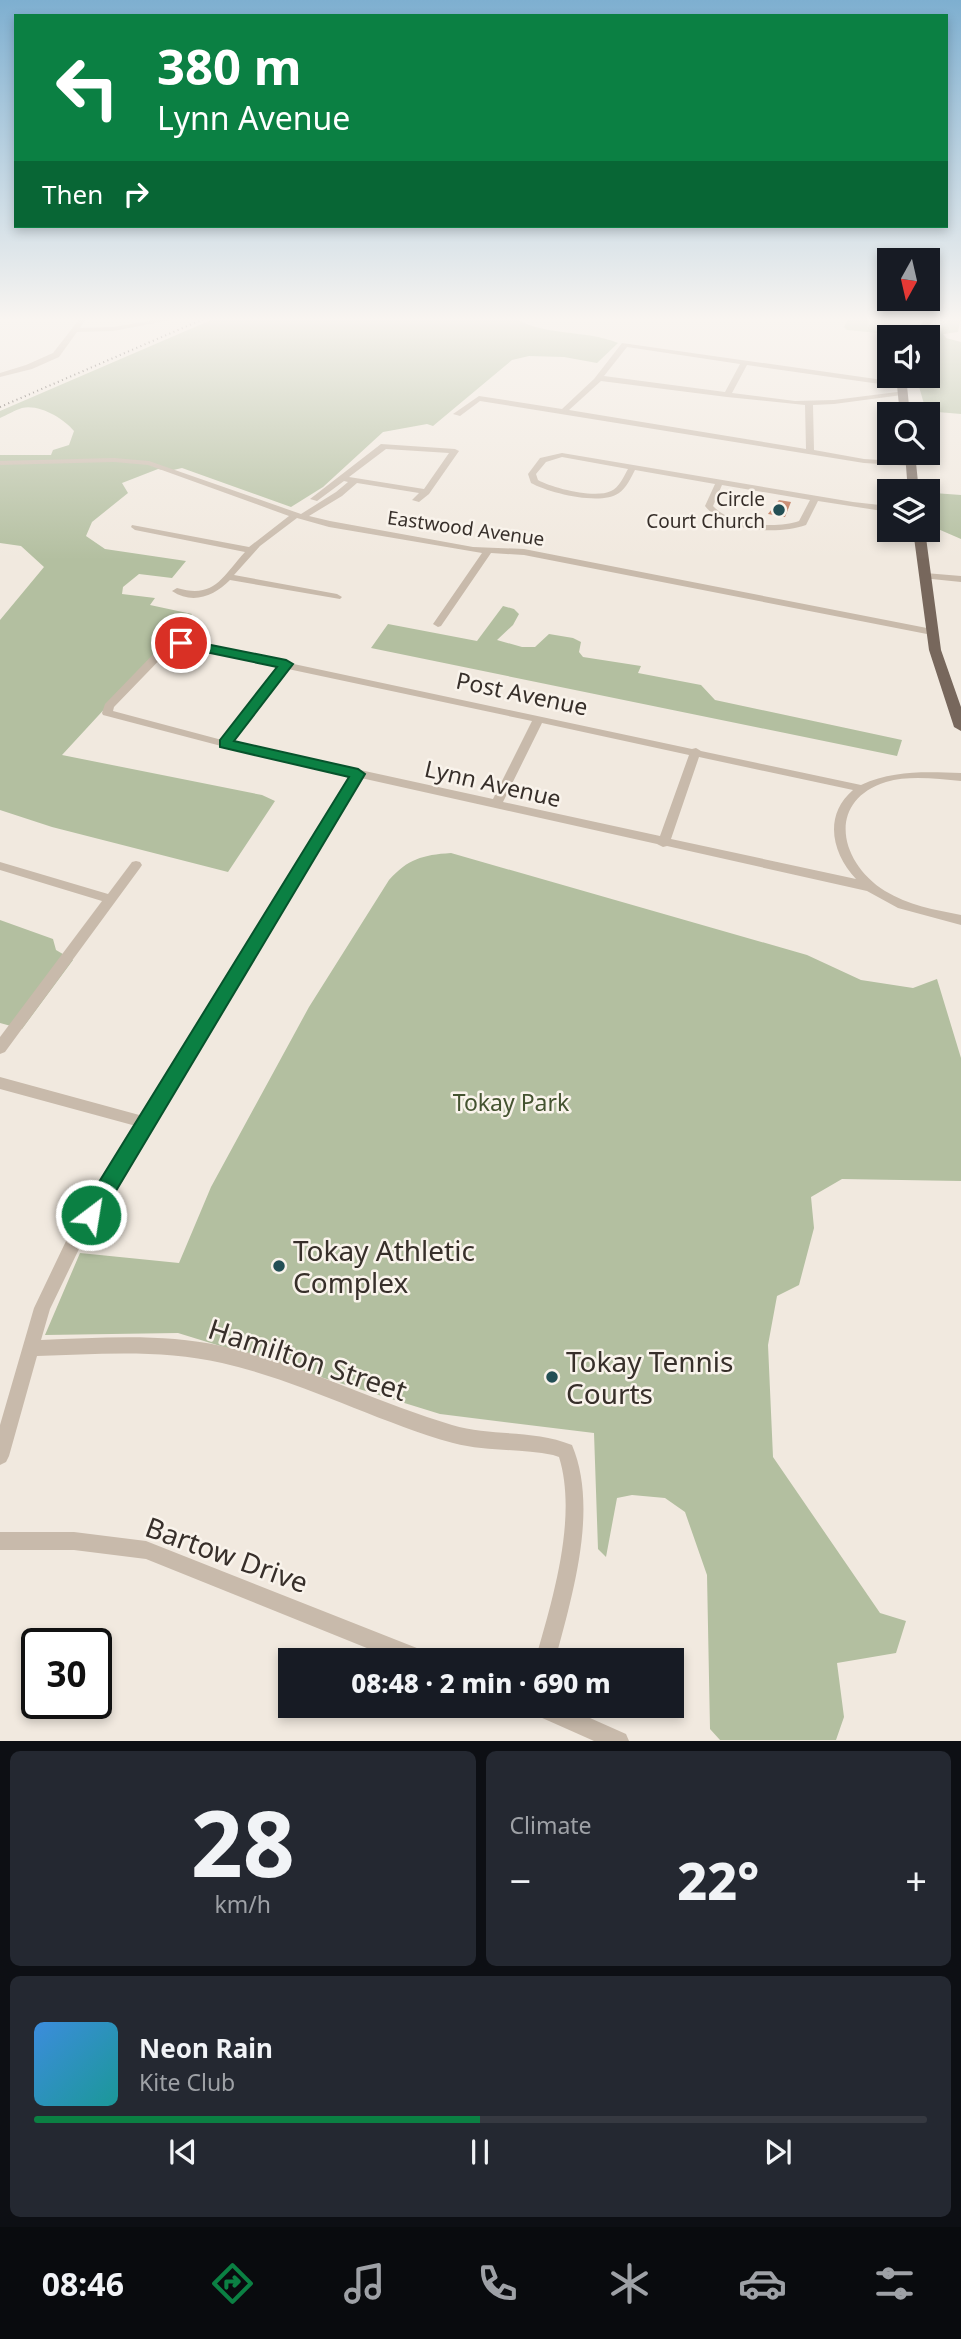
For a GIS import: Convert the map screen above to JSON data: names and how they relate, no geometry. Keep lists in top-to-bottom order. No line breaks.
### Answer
{"streets":{"street":["Eastwood Avenue","Post Avenue","Lynn Avenue","Hamilton Street","Bartow Drive"]},"crossings":[["Post Avenue","Lynn Avenue"]],"parks":["Tokay Park"],"places":["Circle Court Church","Tokay Athletic Complex","Tokay Tennis Courts"],"north":"bottom","page":{"turn":["380 m","Lynn Avenue"],"then":"Then","limit":"30","trip":"08:48 · 2 min · 690 m","tile":[["28","km/h"],"Climate"],"heat":["−","22°","+"],"song":["Neon Rain","Kite Club"],"tabs":"08:46"}}
